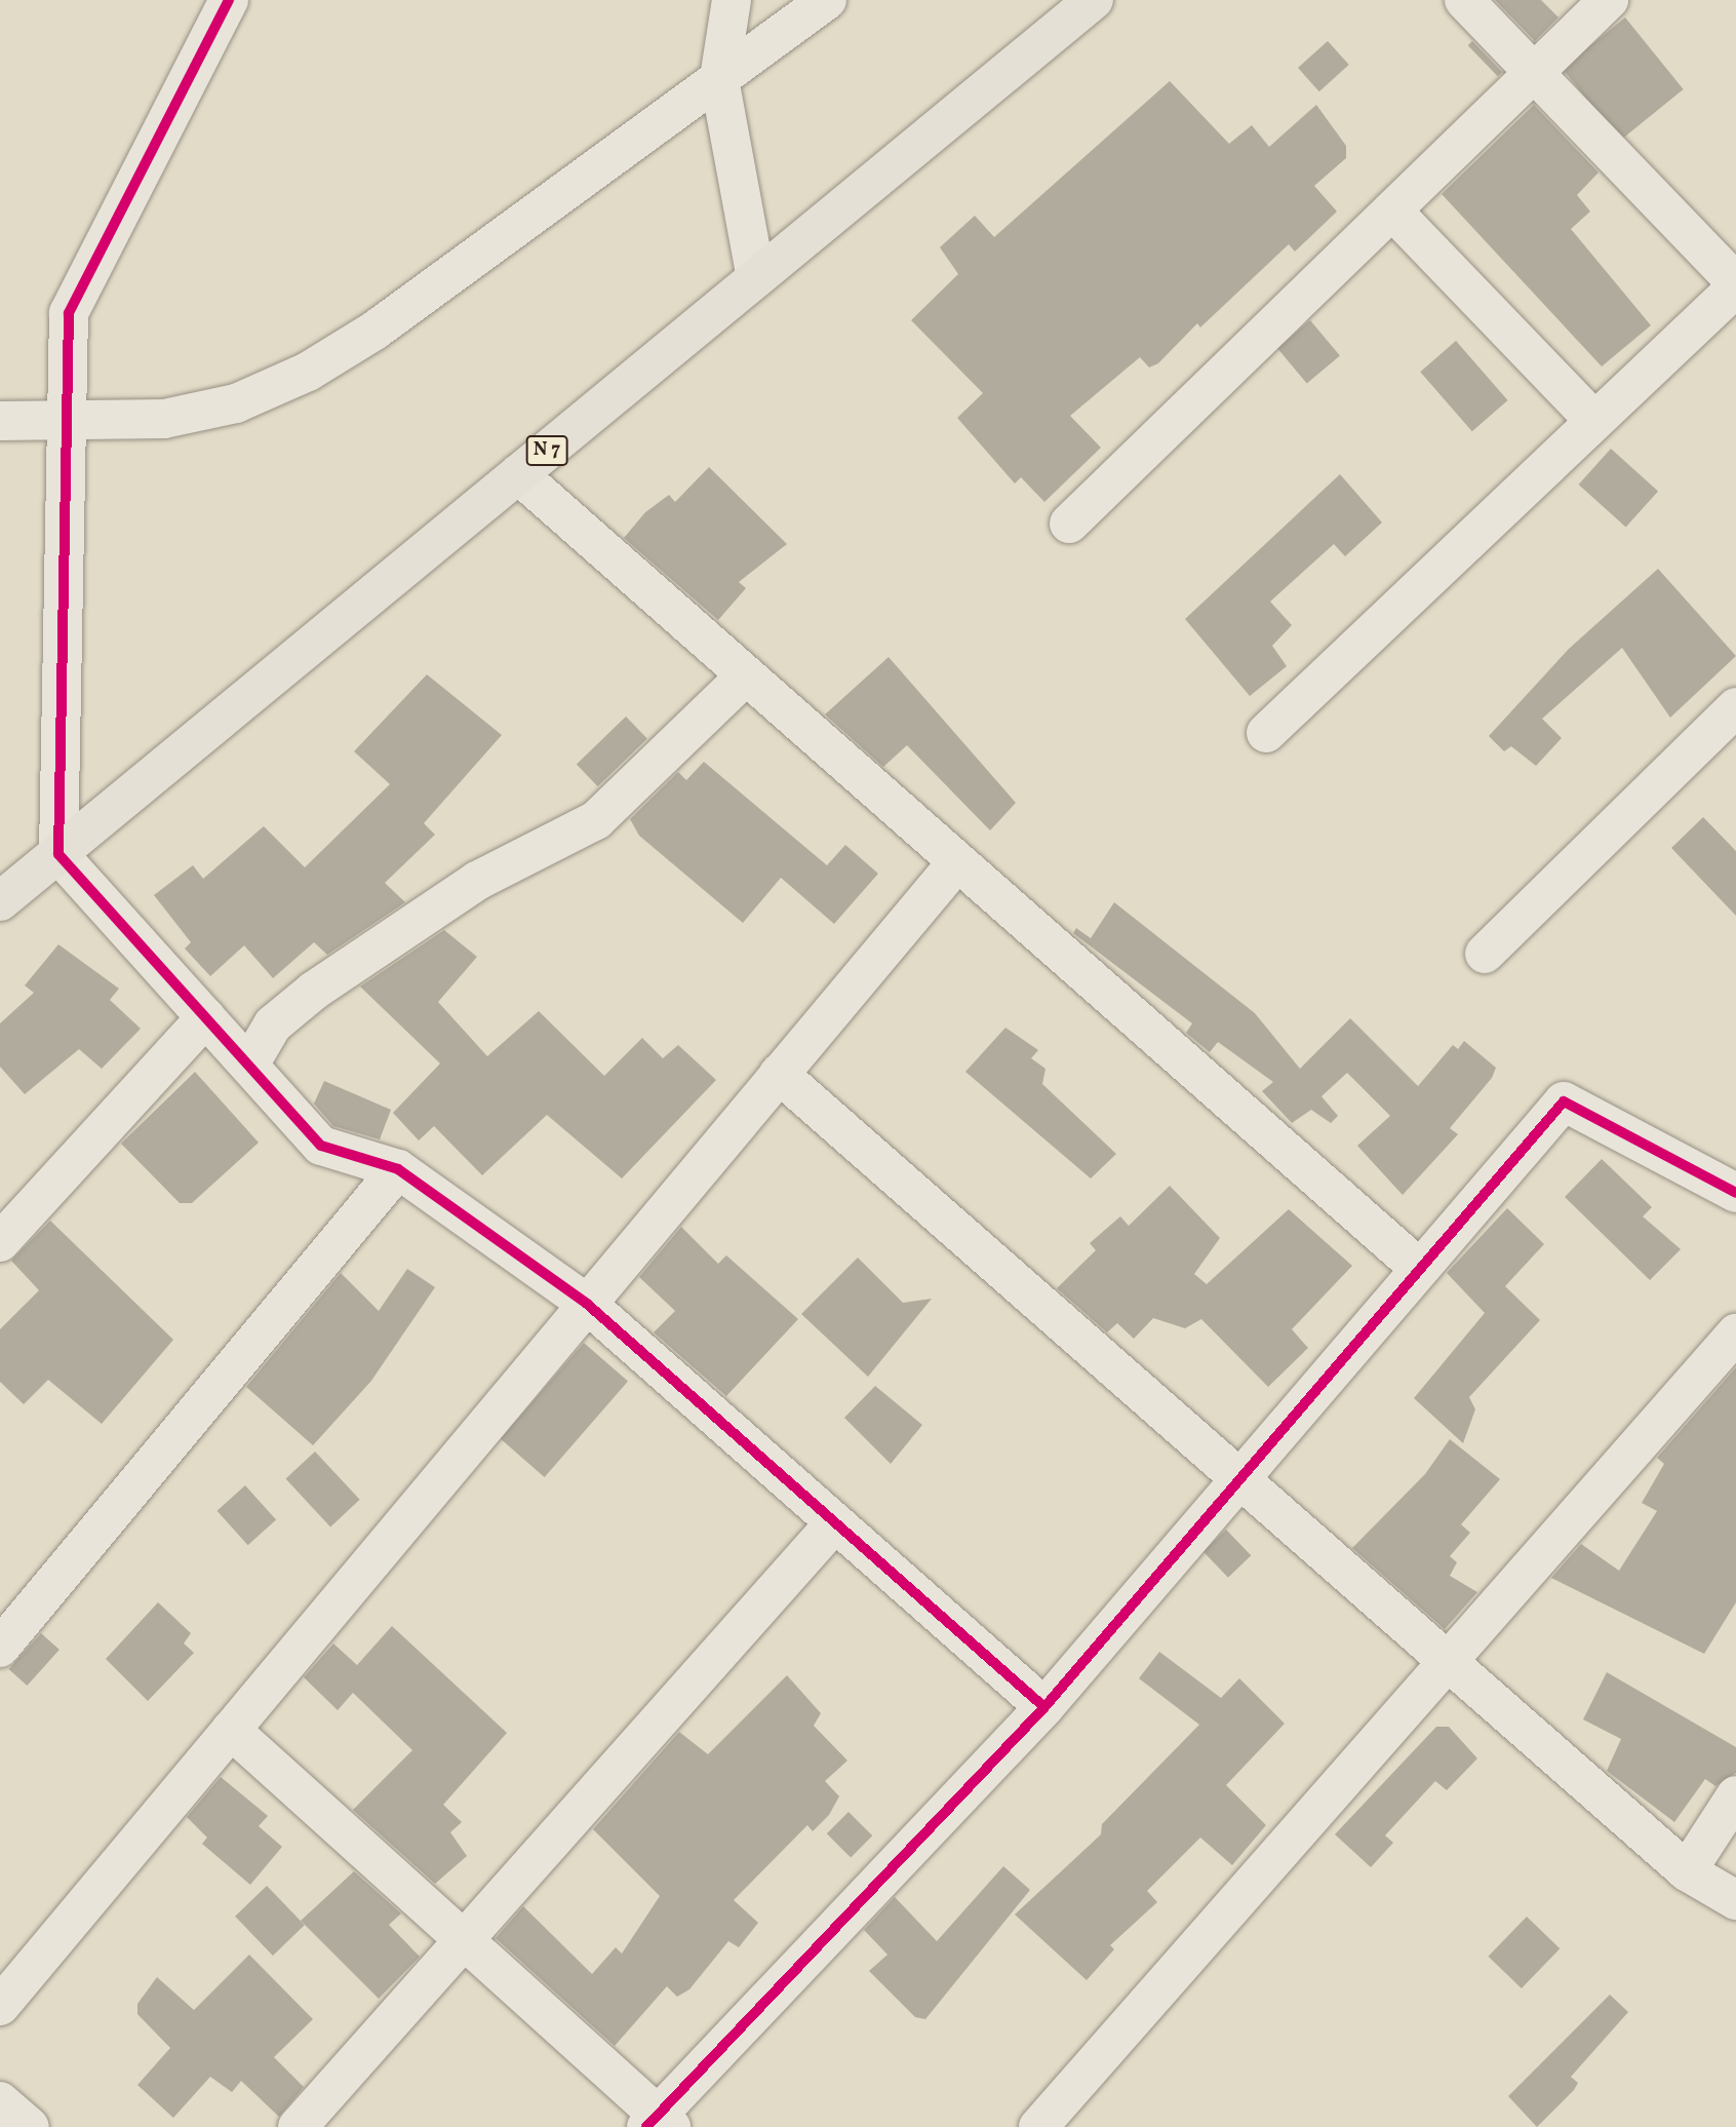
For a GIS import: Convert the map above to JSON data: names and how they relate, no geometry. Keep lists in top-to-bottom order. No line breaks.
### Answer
{"streets":{"highway":["N 7"]}}
